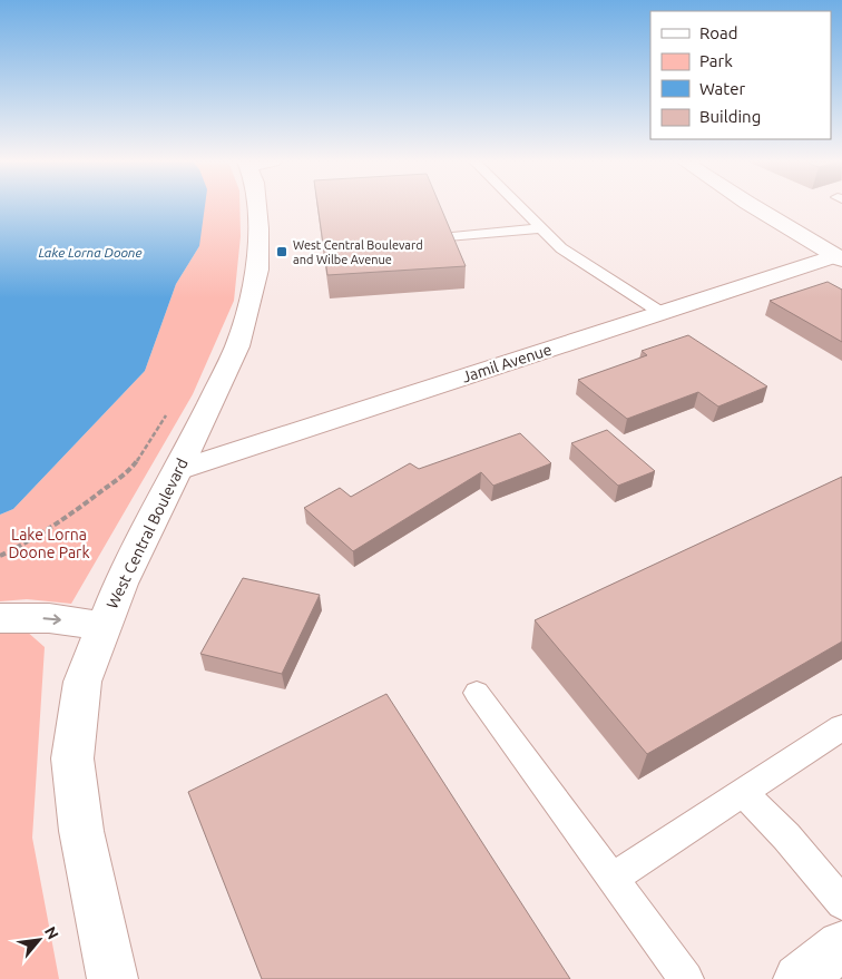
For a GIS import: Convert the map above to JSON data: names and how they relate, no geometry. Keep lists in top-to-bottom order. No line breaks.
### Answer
{"streets":{"street":["Jamil Avenue","West Central Boulevard"]},"crossings":[["Jamil Avenue","West Central Boulevard"]],"water":["Lake Lorna Doone"],"parks":["Lake Lorna Doone Park"],"places":{"transit":["West Central Boulevard and Wilbe Avenue"]},"legend":["Road","Park","Water","Building"],"north":"top right"}
